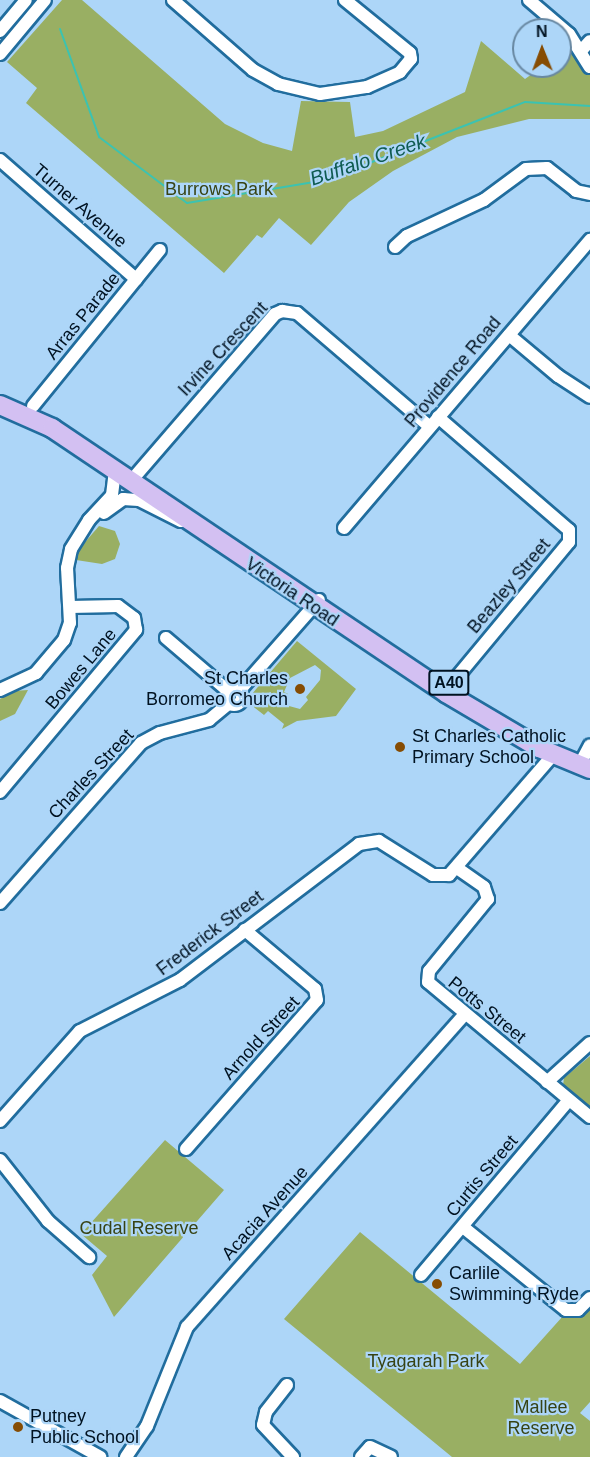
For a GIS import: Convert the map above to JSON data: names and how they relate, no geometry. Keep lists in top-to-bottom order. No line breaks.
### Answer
{"streets":{"highway":["Victoria Road","A40"],"street":["Turner Avenue","Arras Parade","Irvine Crescent","Providence Road","Beazley Street","Bowes Lane","Charles Street","Frederick Street","Potts Street","Arnold Street","Curtis Street","Acacia Avenue"]},"crossings":[["Turner Avenue","Arras Parade"],["Arras Parade","Victoria Road"],["Irvine Crescent","Providence Road"],["Irvine Crescent","Beazley Street"],["Irvine Crescent","Victoria Road"],["Providence Road","Beazley Street"],["Beazley Street","Victoria Road"],["Victoria Road","Charles Street"],["Frederick Street","Potts Street"],["Frederick Street","Arnold Street"],["Potts Street","Curtis Street"],["Potts Street","Acacia Avenue"]],"water":["Buffalo Creek"],"parks":["Burrows Park","Cudal Reserve","Tyagarah Park","Mallee Reserve"],"places":["St Charles Borromeo Church","St Charles Catholic Primary School","Carlile Swimming Ryde","Putney Public School"],"north":"top"}
